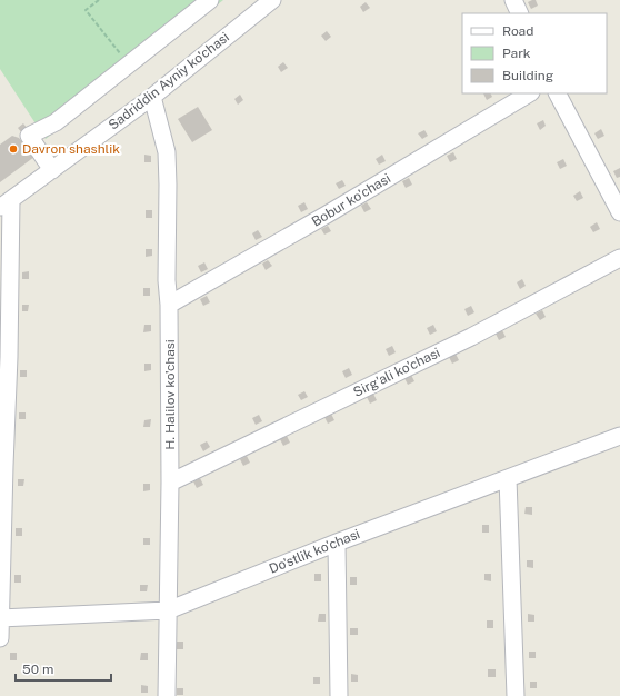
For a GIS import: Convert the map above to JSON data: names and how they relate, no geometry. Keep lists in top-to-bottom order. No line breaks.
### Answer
{"streets":{"street":["Sadriddin Ayniy ko'chasi","Bobur ko'chasi","Sirg'ali ko'chasi","H. Halilov ko'chasi","Do'stlik ko'chasi"]},"crossings":[["Sadriddin Ayniy ko'chasi","H. Halilov ko'chasi"],["Bobur ko'chasi","H. Halilov ko'chasi"],["Sirg'ali ko'chasi","H. Halilov ko'chasi"],["H. Halilov ko'chasi","Do'stlik ko'chasi"]],"places":["Davron shashlik"],"legend":["Road","Park","Building"],"scale_bar":"50 m"}
